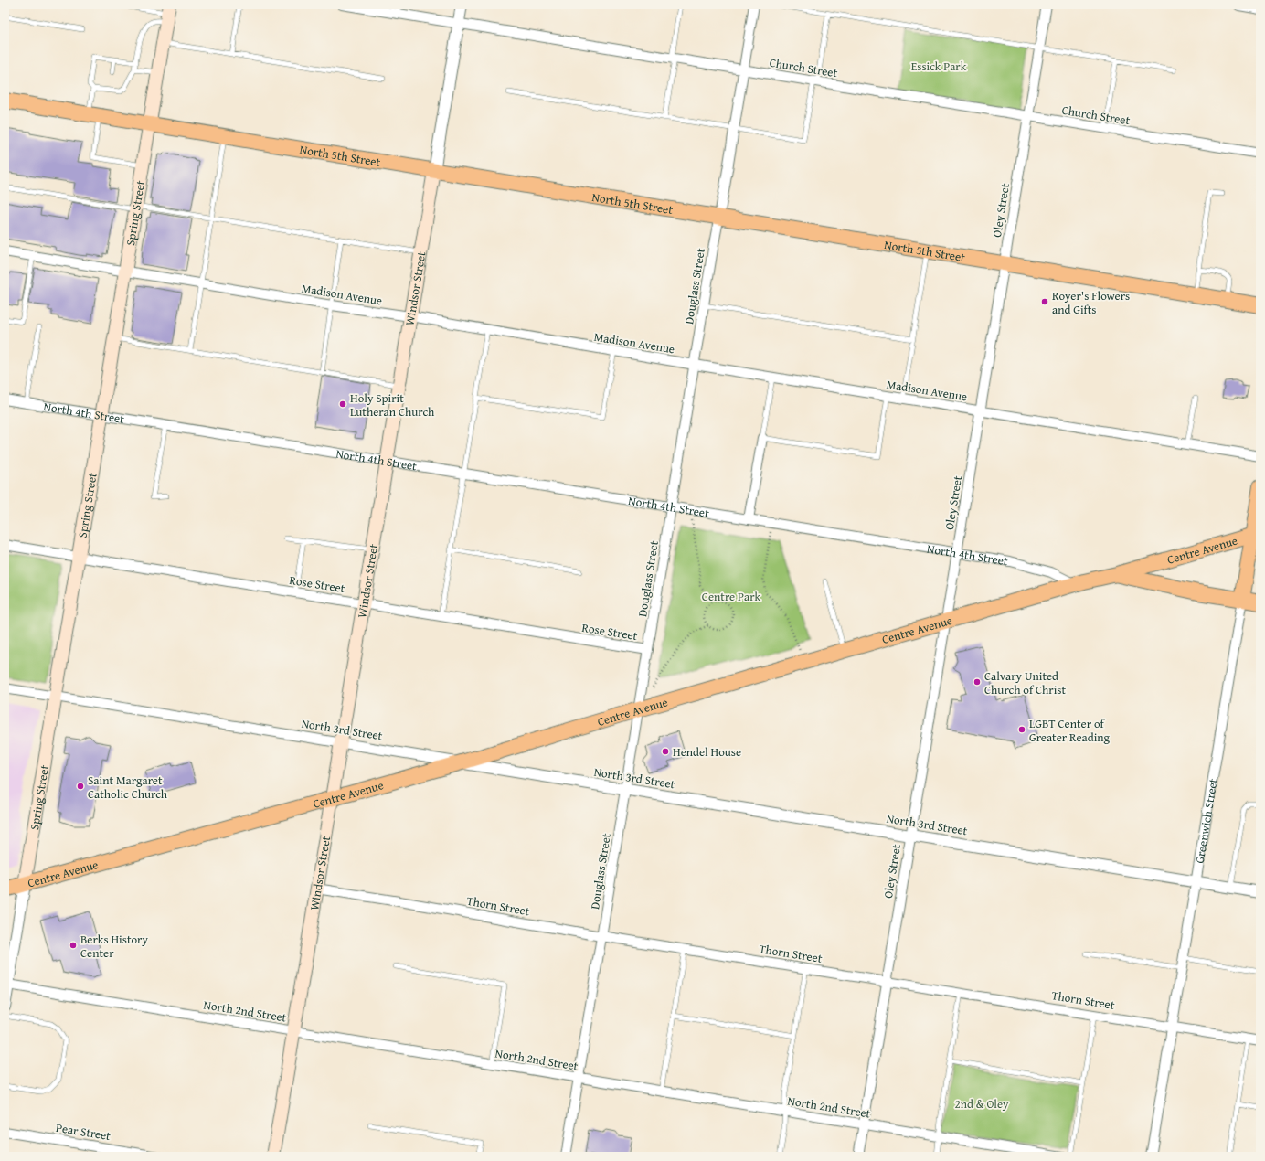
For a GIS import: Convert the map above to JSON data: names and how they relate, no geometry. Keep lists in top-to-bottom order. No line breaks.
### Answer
{"streets":{"main road":["North 5th Street","Spring Street","Windsor Street","Centre Avenue","Greenwich Street"],"street":["Church Street","Oley Street","Douglass Street","Madison Avenue","North 4th Street","Rose Street","North 3rd Street","Thorn Street","North 2nd Street","Pear Street"]},"crossings":[["Church Street","Oley Street"],["Church Street","Douglass Street"],["Church Street","Windsor Street"],["North 5th Street","Oley Street"],["North 5th Street","Spring Street"],["North 5th Street","Douglass Street"],["North 5th Street","Windsor Street"],["Oley Street","Madison Avenue"],["Oley Street","North 4th Street"],["Oley Street","Centre Avenue"],["Oley Street","North 3rd Street"],["Oley Street","Thorn Street"],["Oley Street","North 2nd Street"],["Spring Street","Madison Avenue"],["Spring Street","North 4th Street"],["Spring Street","Centre Avenue"],["Spring Street","Rose Street"],["Spring Street","North 3rd Street"],["Spring Street","North 2nd Street"],["Douglass Street","Madison Avenue"],["Douglass Street","North 4th Street"],["Douglass Street","Centre Avenue"],["Douglass Street","Rose Street"],["Douglass Street","North 3rd Street"],["Douglass Street","Thorn Street"],["Douglass Street","North 2nd Street"],["Windsor Street","Madison Avenue"],["Windsor Street","North 4th Street"],["Windsor Street","Centre Avenue"],["Windsor Street","Rose Street"],["Windsor Street","North 3rd Street"],["Windsor Street","Thorn Street"],["Windsor Street","North 2nd Street"],["North 4th Street","Centre Avenue"],["Centre Avenue","North 3rd Street"],["Centre Avenue","Greenwich Street"],["North 3rd Street","Greenwich Street"],["Greenwich Street","Thorn Street"]],"parks":["Essick Park","Centre Park","2nd & Oley"],"places":["Royer's Flowers and Gifts","Holy Spirit Lutheran Church","Calvary United Church of Christ","LGBT Center of Greater Reading","Hendel House","Saint Margaret Catholic Church","Berks History Center"]}
